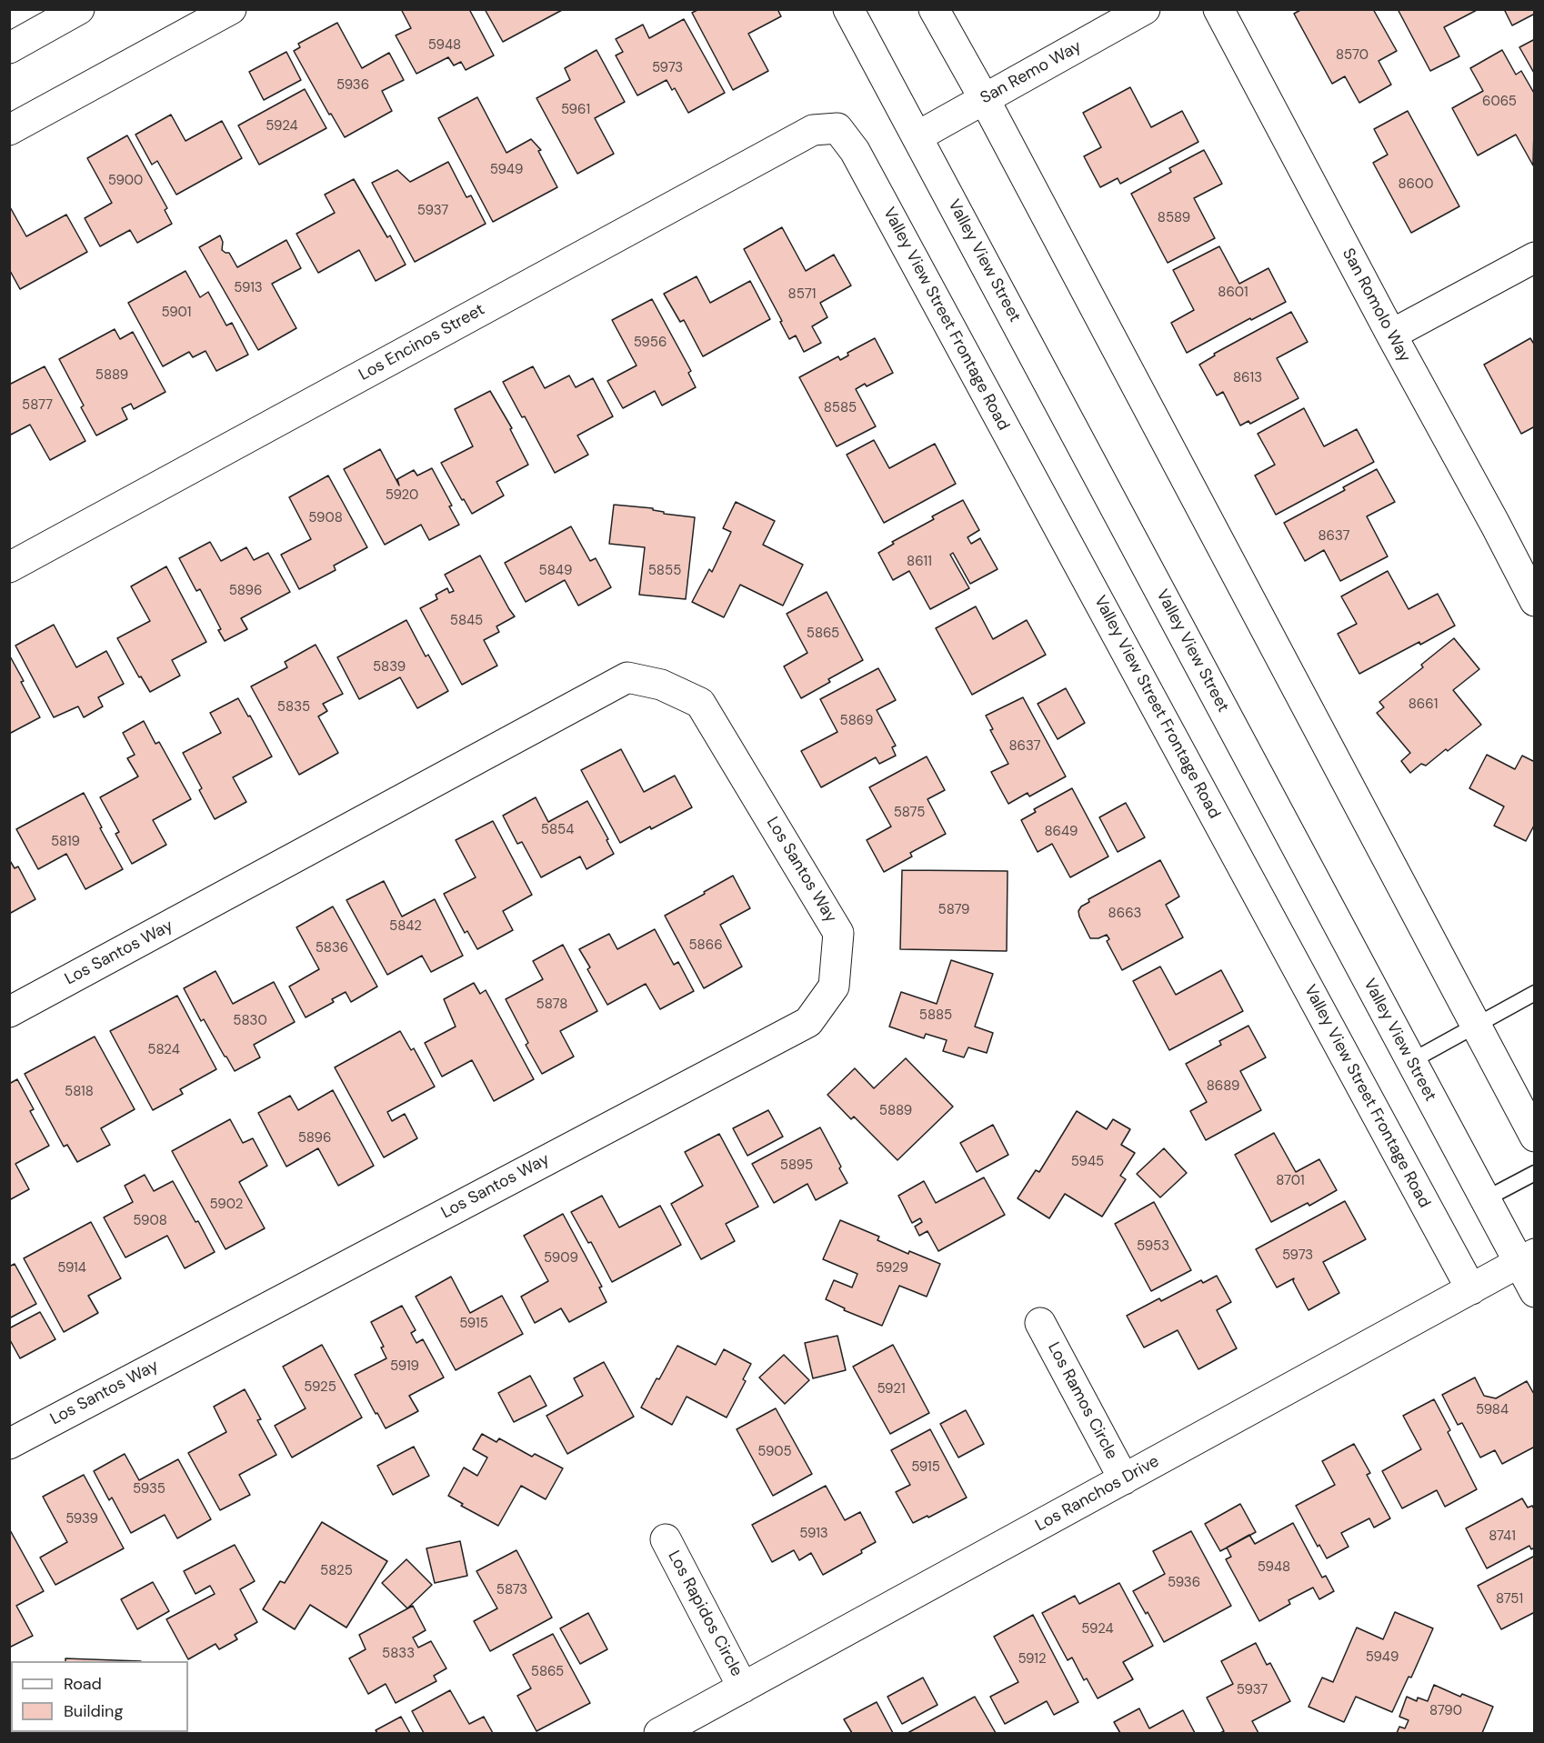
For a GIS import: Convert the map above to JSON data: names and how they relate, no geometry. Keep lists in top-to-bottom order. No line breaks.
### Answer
{"streets":{"street":["San Remo Way","Valley View Street","San Romolo Way","Valley View Street Frontage Road","Los Encinos Street","Los Santos Way","Los Ramos Circle","Los Ranchos Drive","Los Rapidos Circle"]},"crossings":[["San Remo Way","Valley View Street"],["Valley View Street","Los Ranchos Drive"],["Valley View Street Frontage Road","Los Encinos Street"],["Valley View Street Frontage Road","Los Ranchos Drive"],["Los Ramos Circle","Los Ranchos Drive"],["Los Ranchos Drive","Los Rapidos Circle"]],"house_numbers":["5948","8570","5973","5936","6065","5961","5924","5949","5900","8600","5937","8589","5913","8601","8571","5901","5956","5889","8613","5877","8585","5920","5908","8637","8611","5849","5855","5896","5845","5865","5839","8661","5835","5869","8637","5875","5854","8649","5819","5879","8663","5842","5866","5836","5878","5885","5830","5824","8689","5818","5889","5896","5945","5895","8701","5902","5908","5953","5973","5909","5914","5929","5915","5919","5925","5921","5984","5905","5915","5935","5939","5913","8741","5948","5825","5936","5873","8751","5924","5833","5949","5912","5865","5937","8790"],"legend":["Road","Building"]}
